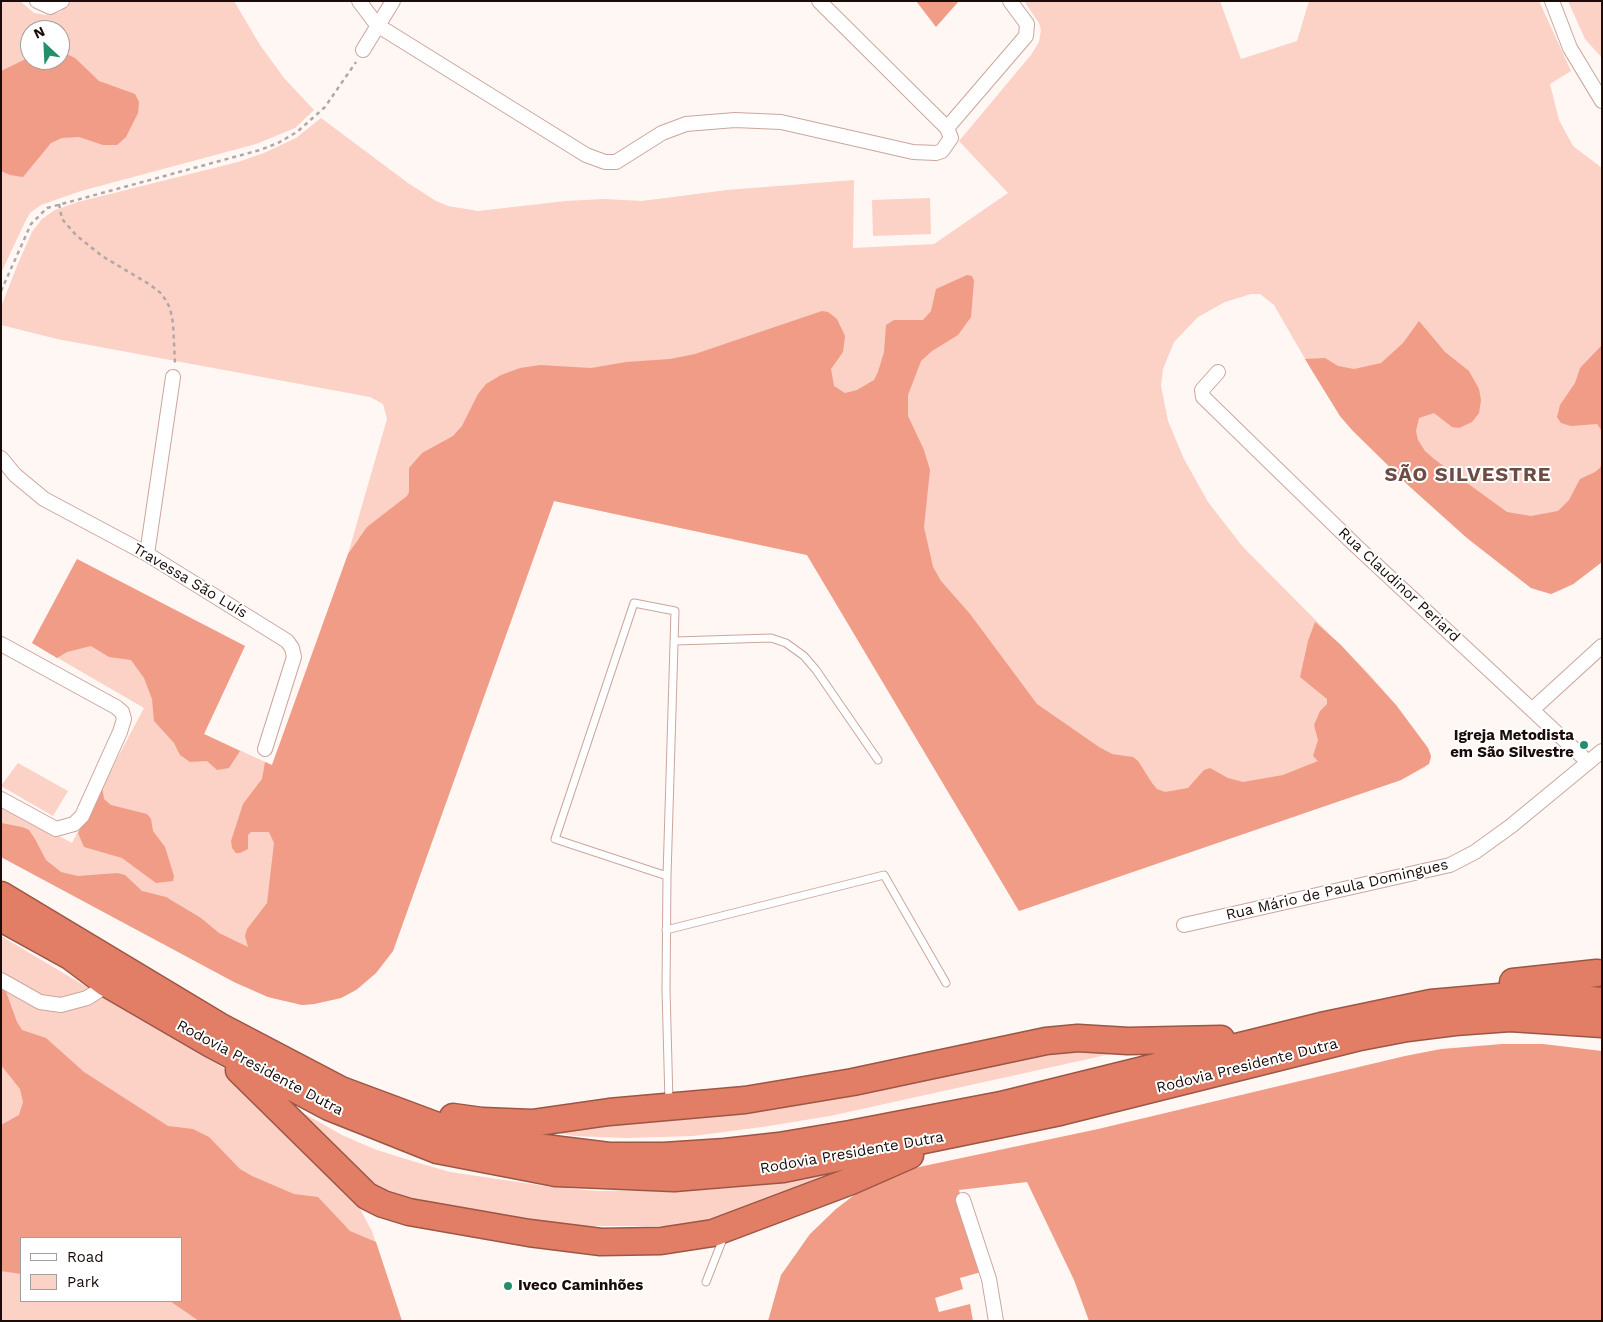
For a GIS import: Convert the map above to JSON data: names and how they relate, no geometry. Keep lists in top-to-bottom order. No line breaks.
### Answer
{"streets":{"highway":["Rodovia Presidente Dutra"],"street":["Travessa São Luís","Rua Claudinor Periard","Rua Mário de Paula Domingues"]},"crossings":[["Rua Claudinor Periard","Rua Mário de Paula Domingues"]],"districts":["SÃO SILVESTRE"],"places":["Igreja Metodista em São Silvestre","Iveco Caminhões"],"legend":["Road","Park"],"north":"top left"}
